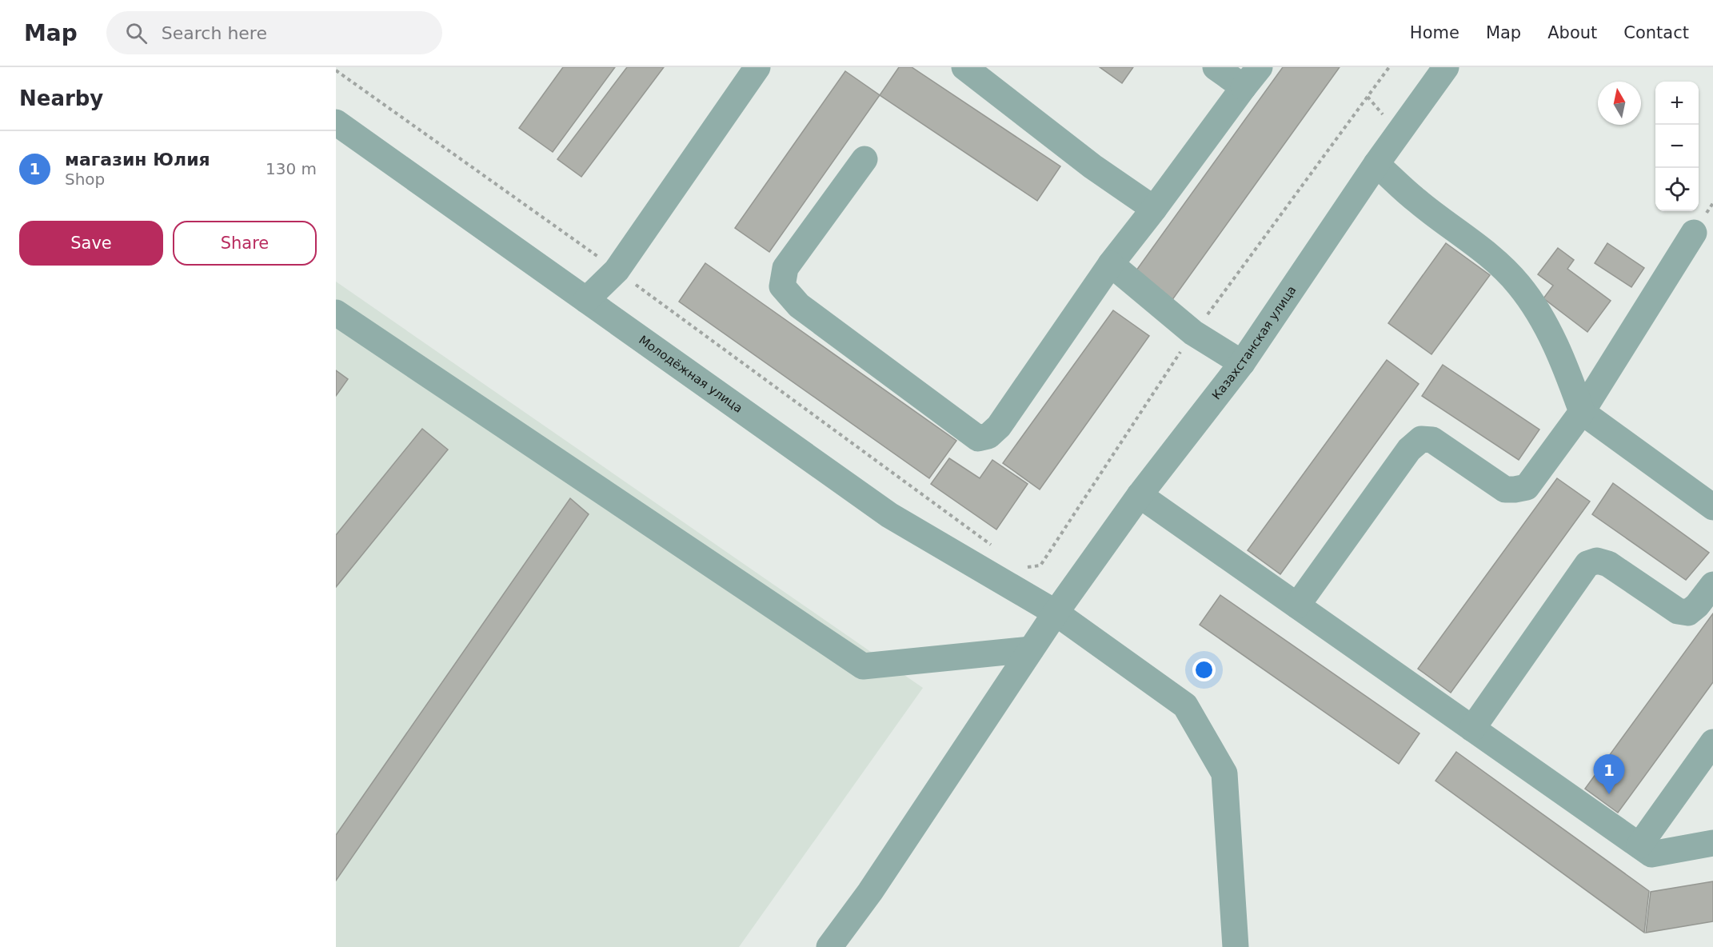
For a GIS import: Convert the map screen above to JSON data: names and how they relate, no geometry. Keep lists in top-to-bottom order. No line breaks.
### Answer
{"streets":{"street":["Казахстанская улица","Молодёжная улица"]},"crossings":[["Казахстанская улица","Молодёжная улица"]],"north":"top","page":{"header":"Map","search":"Search here","nav":["Home","Map","About","Contact"],"heading":"Nearby","map_buttons":["+","−"],"list":[{"mark":"1","name":"магазин Юлия","note":"Shop","value":"130 m"}],"buttons":["Save","Share"],"pins":"1"}}
